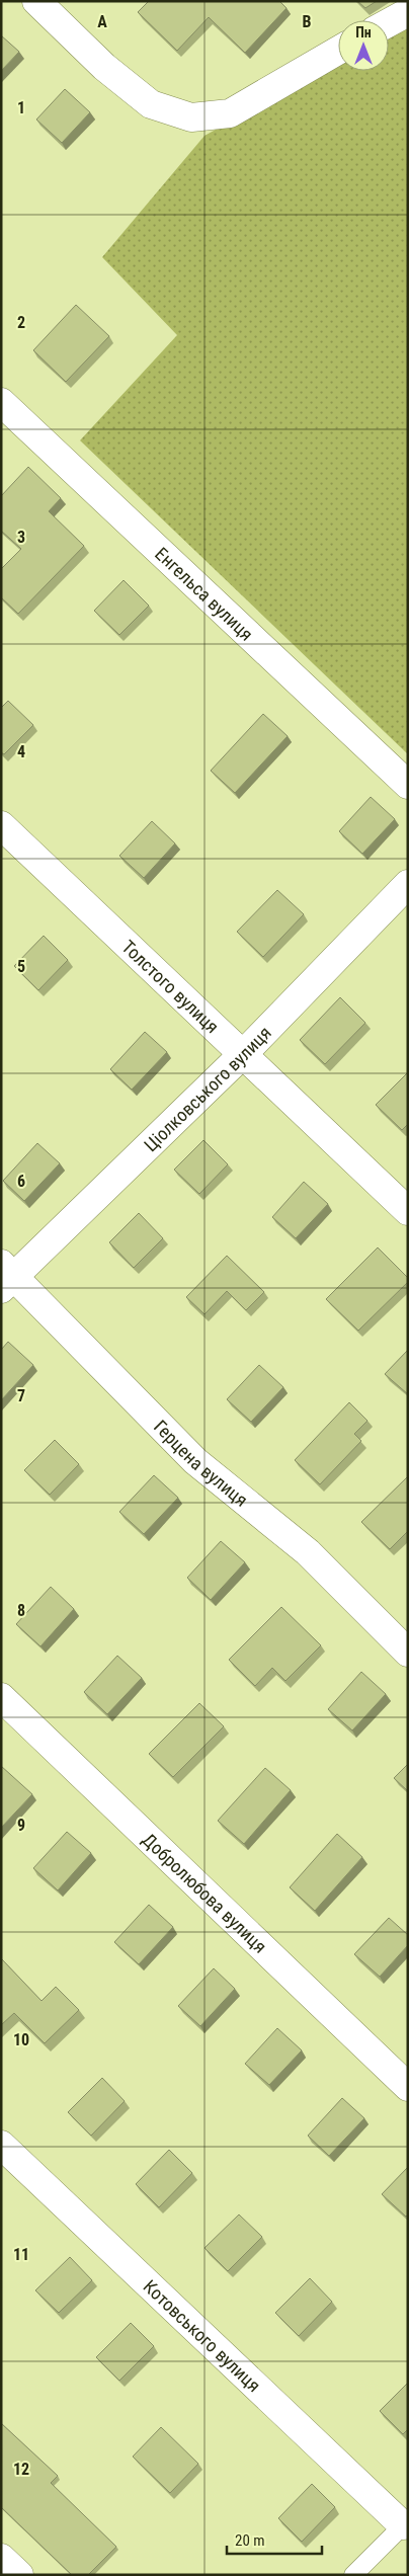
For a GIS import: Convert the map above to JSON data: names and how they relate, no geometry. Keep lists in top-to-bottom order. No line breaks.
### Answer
{"streets":{"street":["Енгельса вулиця","Толстого вулиця","Ціолковського вулиця","Герцена вулиця","Добролюбова вулиця","Котовського вулиця"]},"crossings":[["Толстого вулиця","Ціолковського вулиця"],["Ціолковського вулиця","Герцена вулиця"]],"scale_bar":"20 m","north":"top","grid":{"columns":["A","B"],"rows":["1","2","3","4","5","6","7","8","9","10","11","12"]}}
